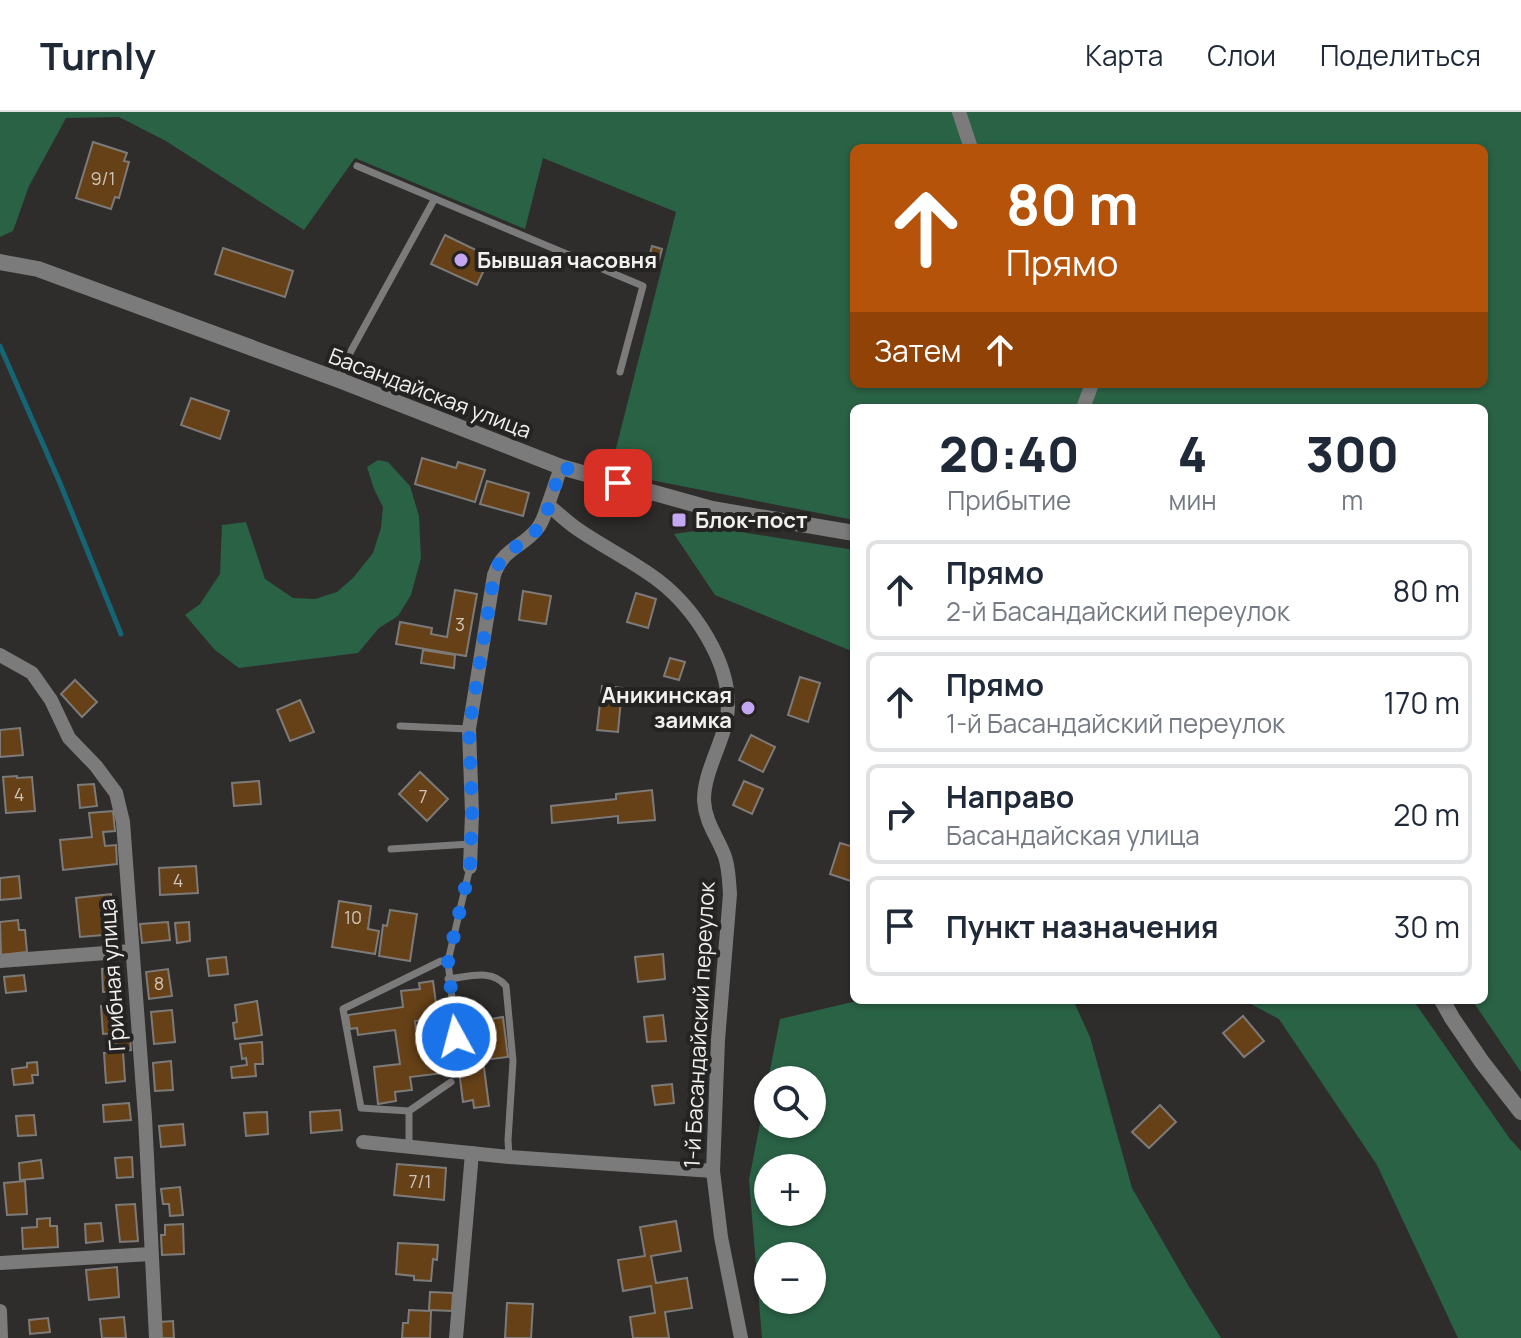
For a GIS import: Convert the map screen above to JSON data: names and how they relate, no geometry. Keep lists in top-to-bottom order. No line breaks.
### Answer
{"streets":{"street":["Басандайская улица","Грибная улица","1-й Басандайский переулок"]},"places":{"other":["Бывшая часовня","Аникинская заимка"],"transit":["Блок-пост"]},"house_numbers":["9/1","3","4","7","4","10","8","7/1"],"page":{"header":"Turnly","nav":["Карта","Слои","Поделиться"],"turn":["80 m","Прямо"],"then":"Затем","eta":["20:40","Прибытие","4","мин","300","m"],"list":[{"name":"Прямо","note":"2-й Басандайский переулок","value":"80 m"},{"name":"Прямо","note":"1-й Басандайский переулок","value":"170 m"},{"name":"Направо","note":"Басандайская улица","value":"20 m"},{"name":"Пункт назначения","value":"30 m"}],"map_buttons":["+","−"]}}
